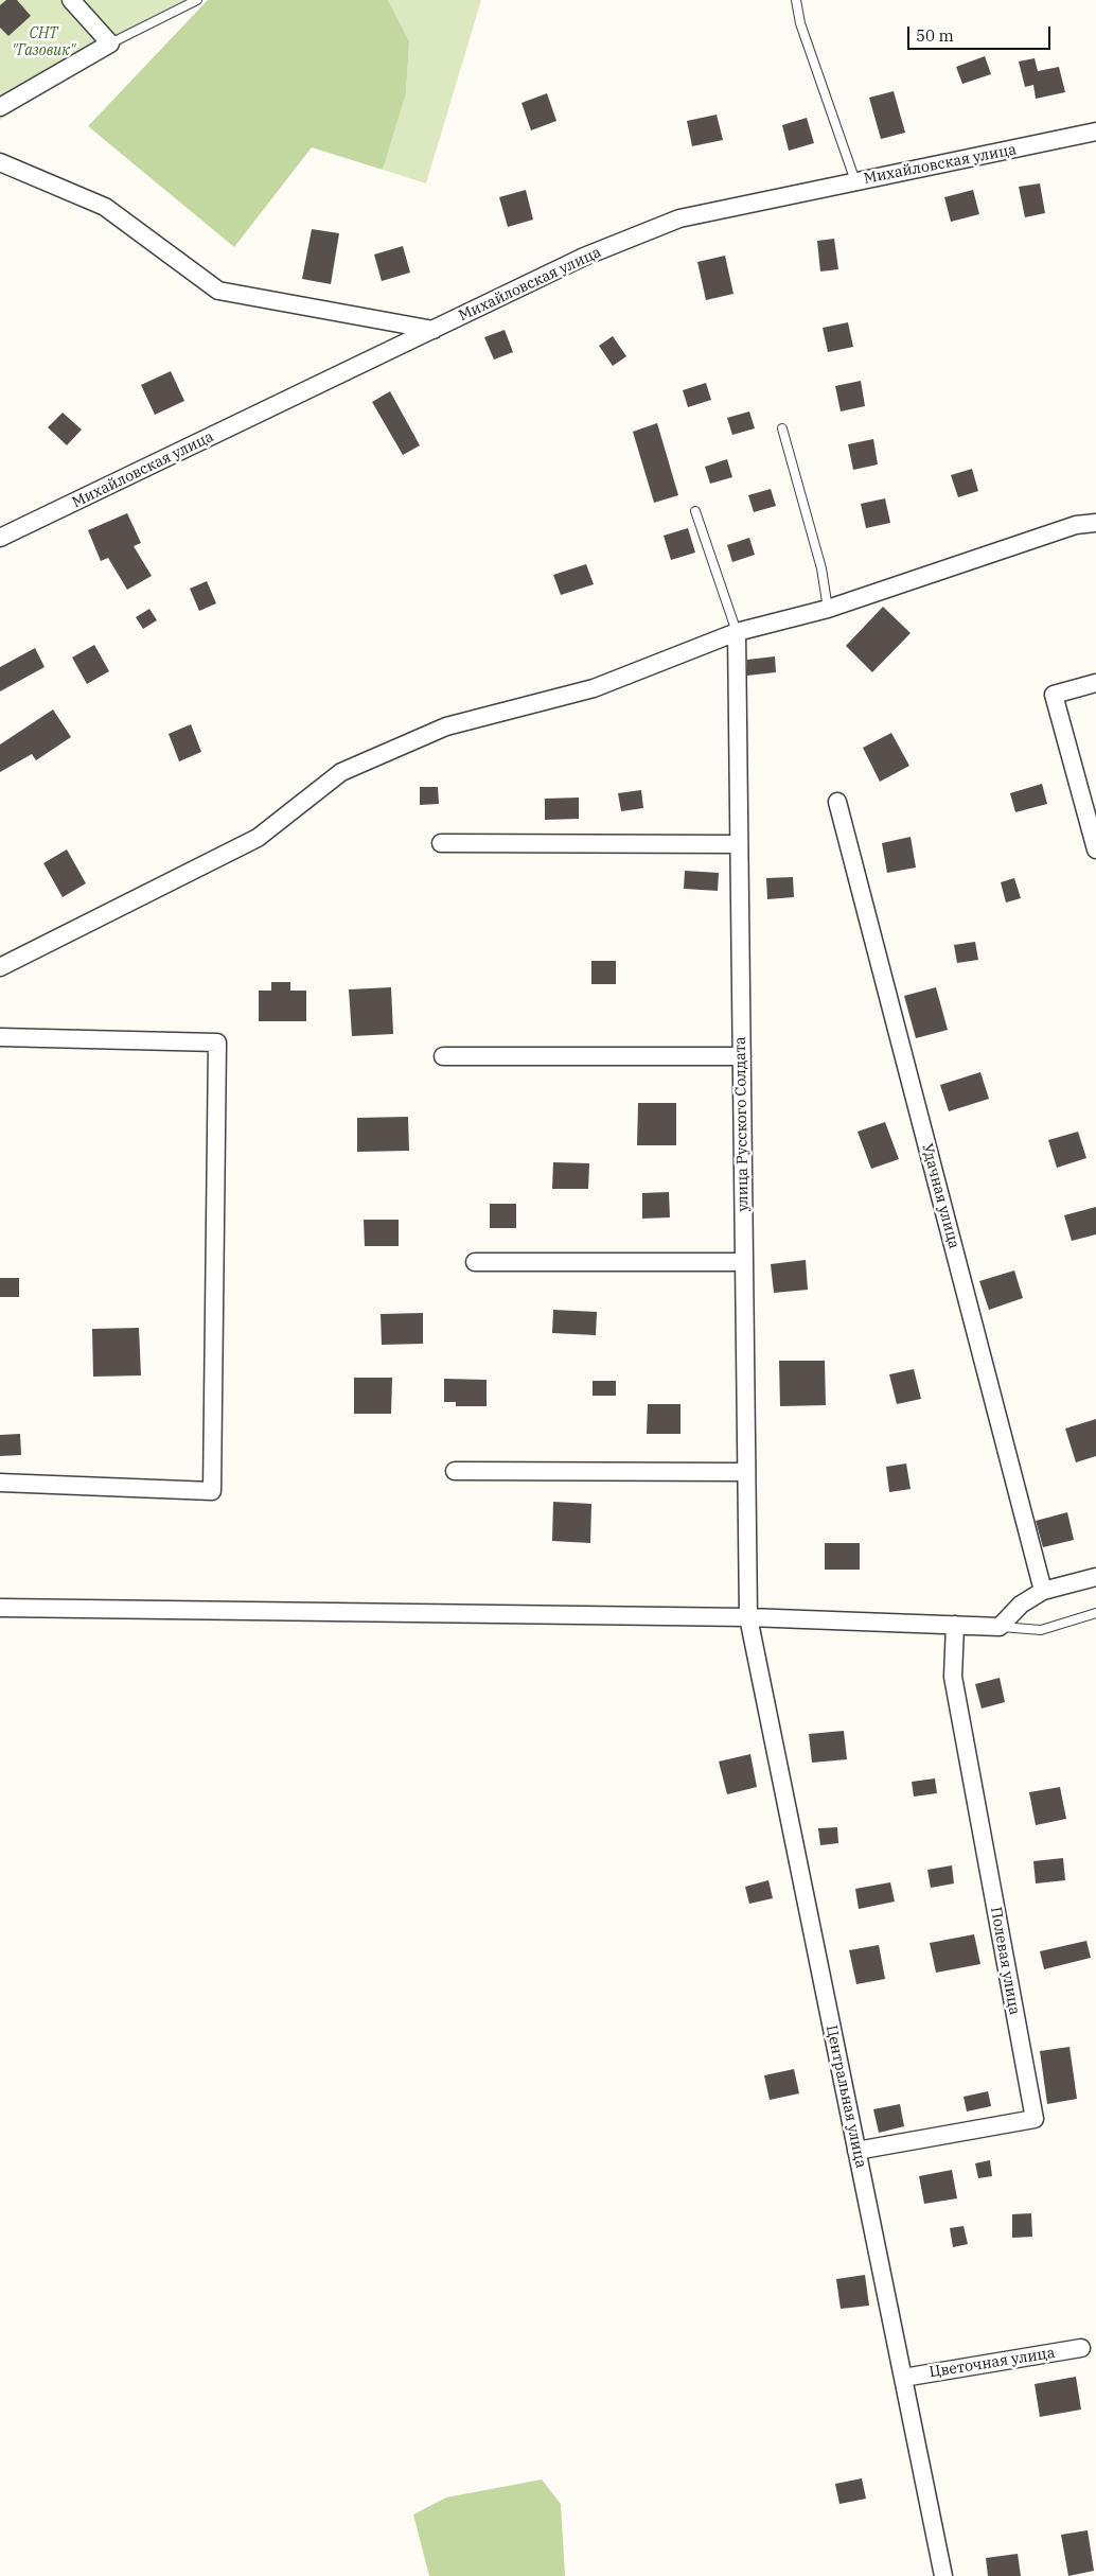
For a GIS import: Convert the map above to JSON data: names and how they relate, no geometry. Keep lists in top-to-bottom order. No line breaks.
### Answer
{"streets":{"street":["Михайловская улица","улица Русского Солдата","Удачная улица","Полевая улица","Центральная улица","Цветочная улица"]},"crossings":[["улица Русского Солдата","Центральная улица"],["Полевая улица","Центральная улица"],["Центральная улица","Цветочная улица"]],"parks":["СНТ \"Газовик\""],"scale_bar":"50 m"}
